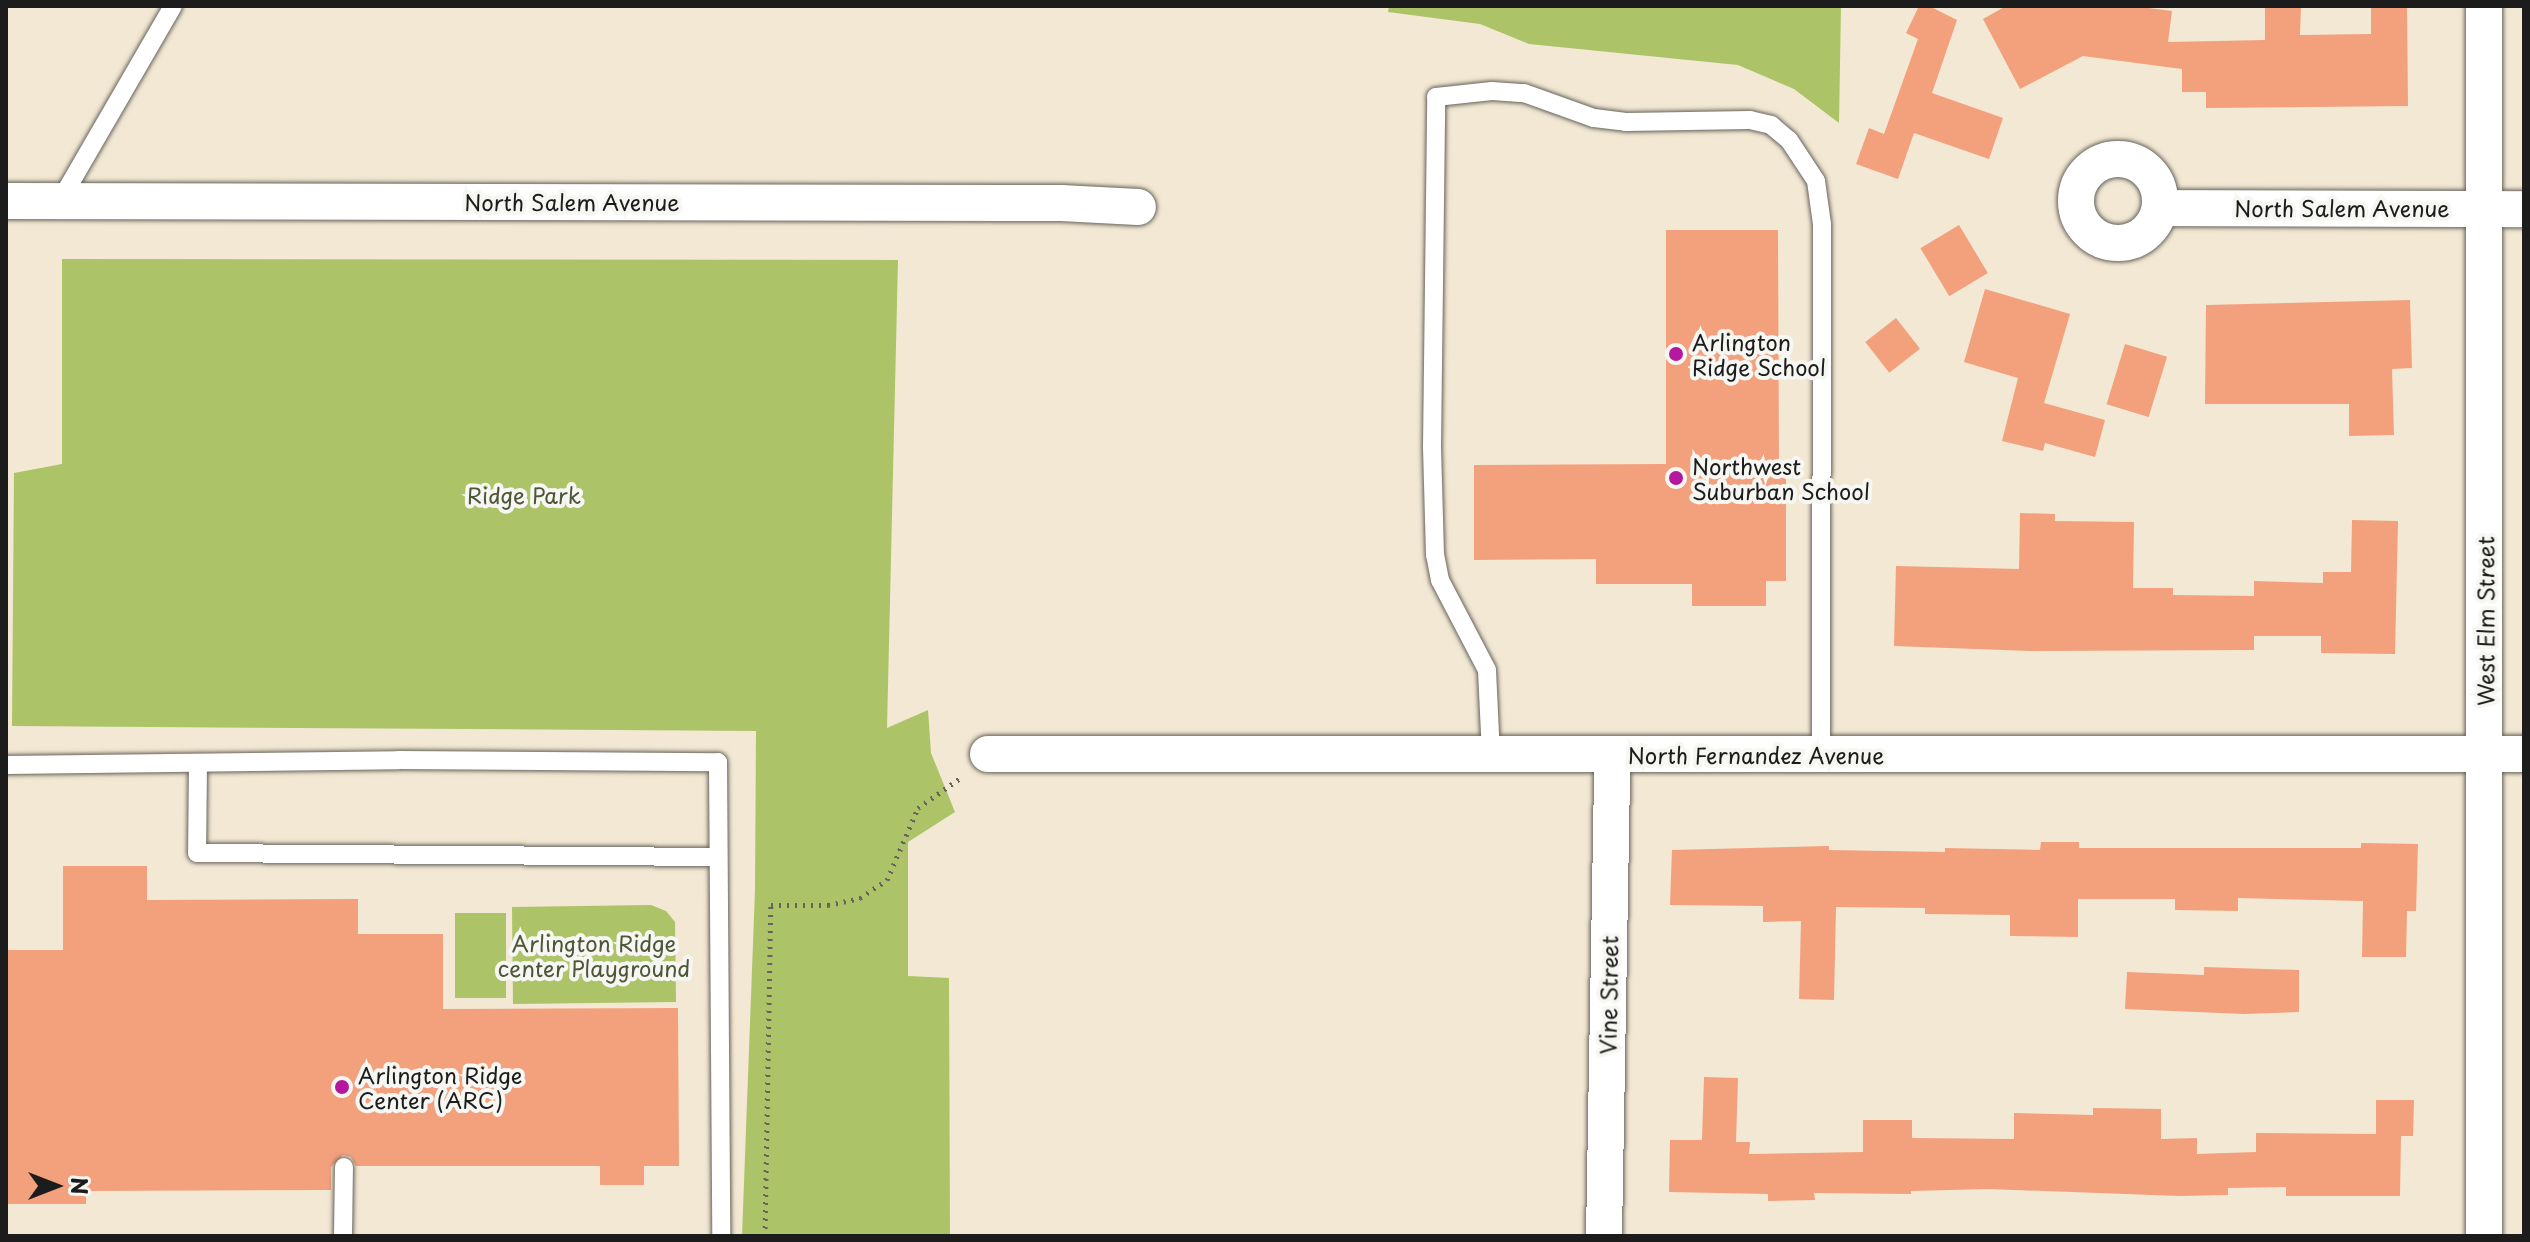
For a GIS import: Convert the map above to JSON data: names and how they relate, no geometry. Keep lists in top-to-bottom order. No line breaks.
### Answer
{"streets":{"street":["North Salem Avenue","West Elm Street","North Fernandez Avenue","Vine Street"]},"crossings":[["North Salem Avenue","West Elm Street"],["West Elm Street","North Fernandez Avenue"],["North Fernandez Avenue","Vine Street"]],"parks":["Ridge Park","Arlington Ridge center Playground"],"places":["Arlington Ridge School","Northwest Suburban School","Arlington Ridge Center (ARC)"],"north":"right"}
